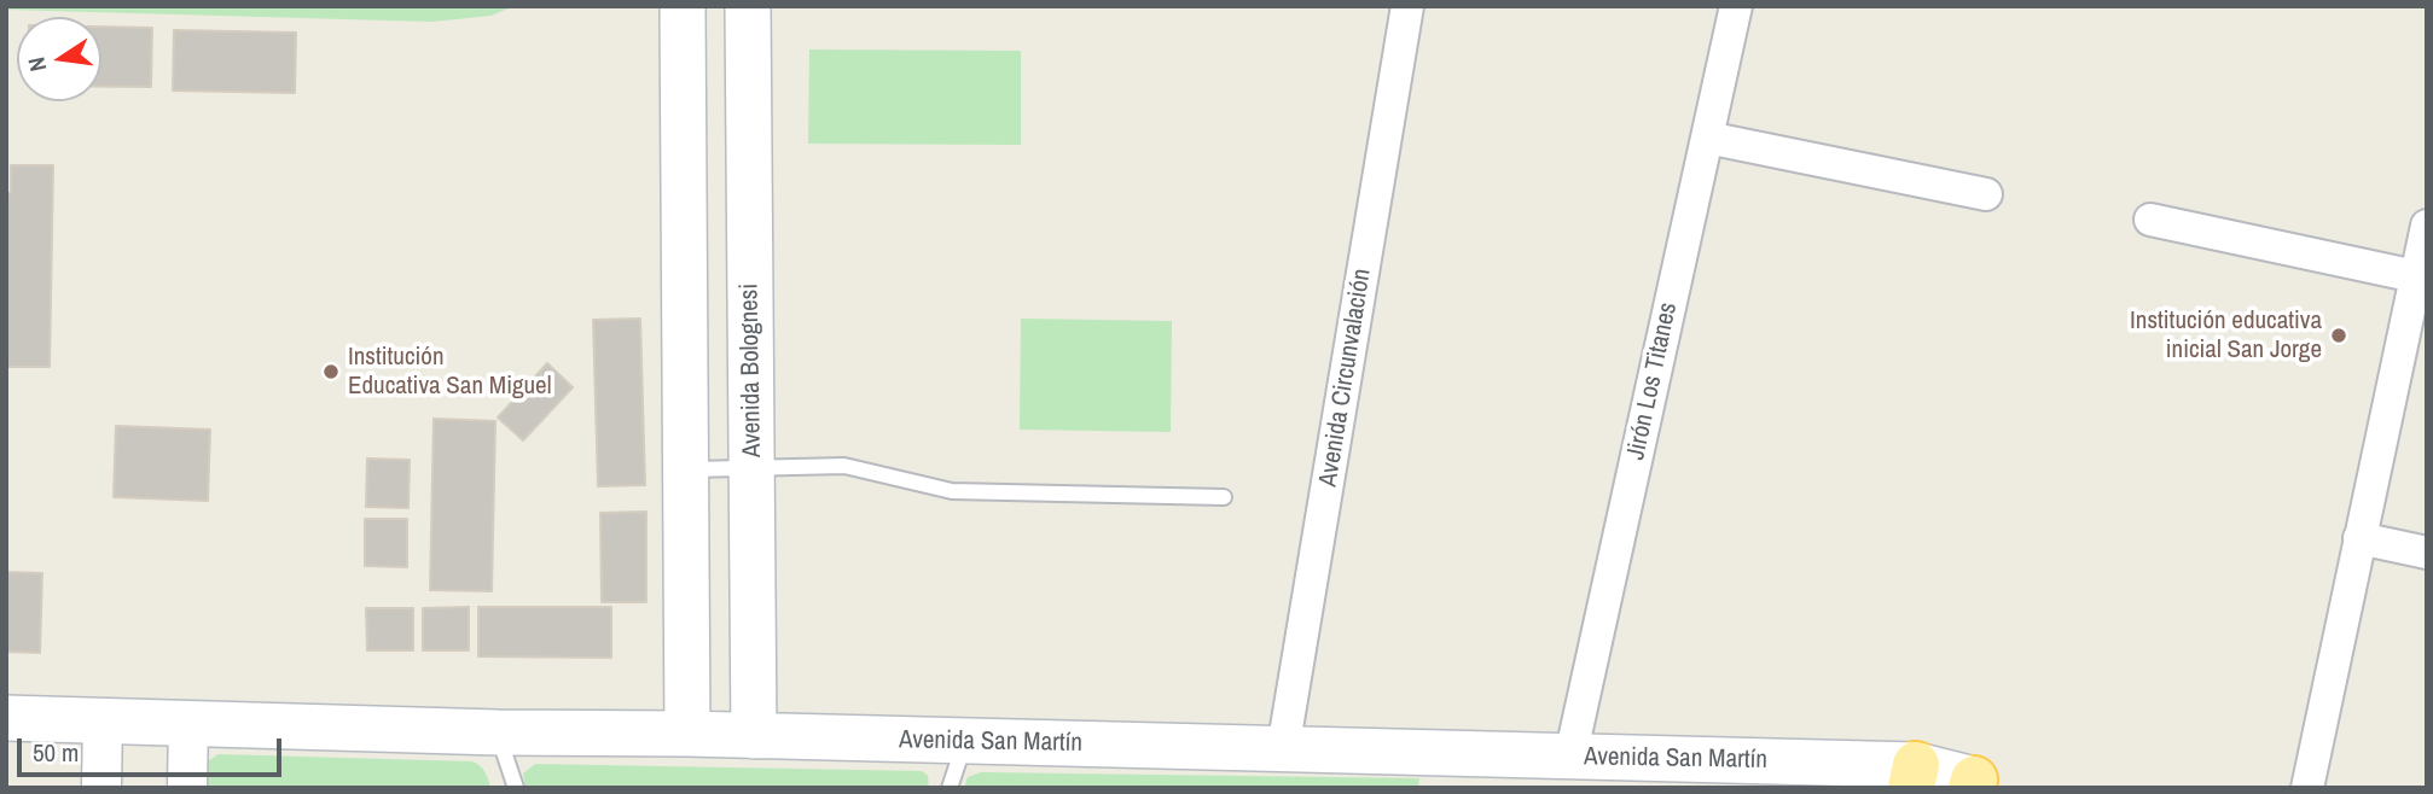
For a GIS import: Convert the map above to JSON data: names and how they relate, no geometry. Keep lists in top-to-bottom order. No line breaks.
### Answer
{"streets":{"main road":["Avenida Bolognesi","Avenida San Martín"],"street":["Avenida Circunvalación","Jirón Los Titanes"]},"crossings":[["Avenida Bolognesi","Avenida San Martín"],["Avenida Circunvalación","Avenida San Martín"],["Jirón Los Titanes","Avenida San Martín"]],"places":["Institución educativa inicial San Jorge","Institución Educativa San Miguel"],"scale_bar":"50 m","north":"left"}
